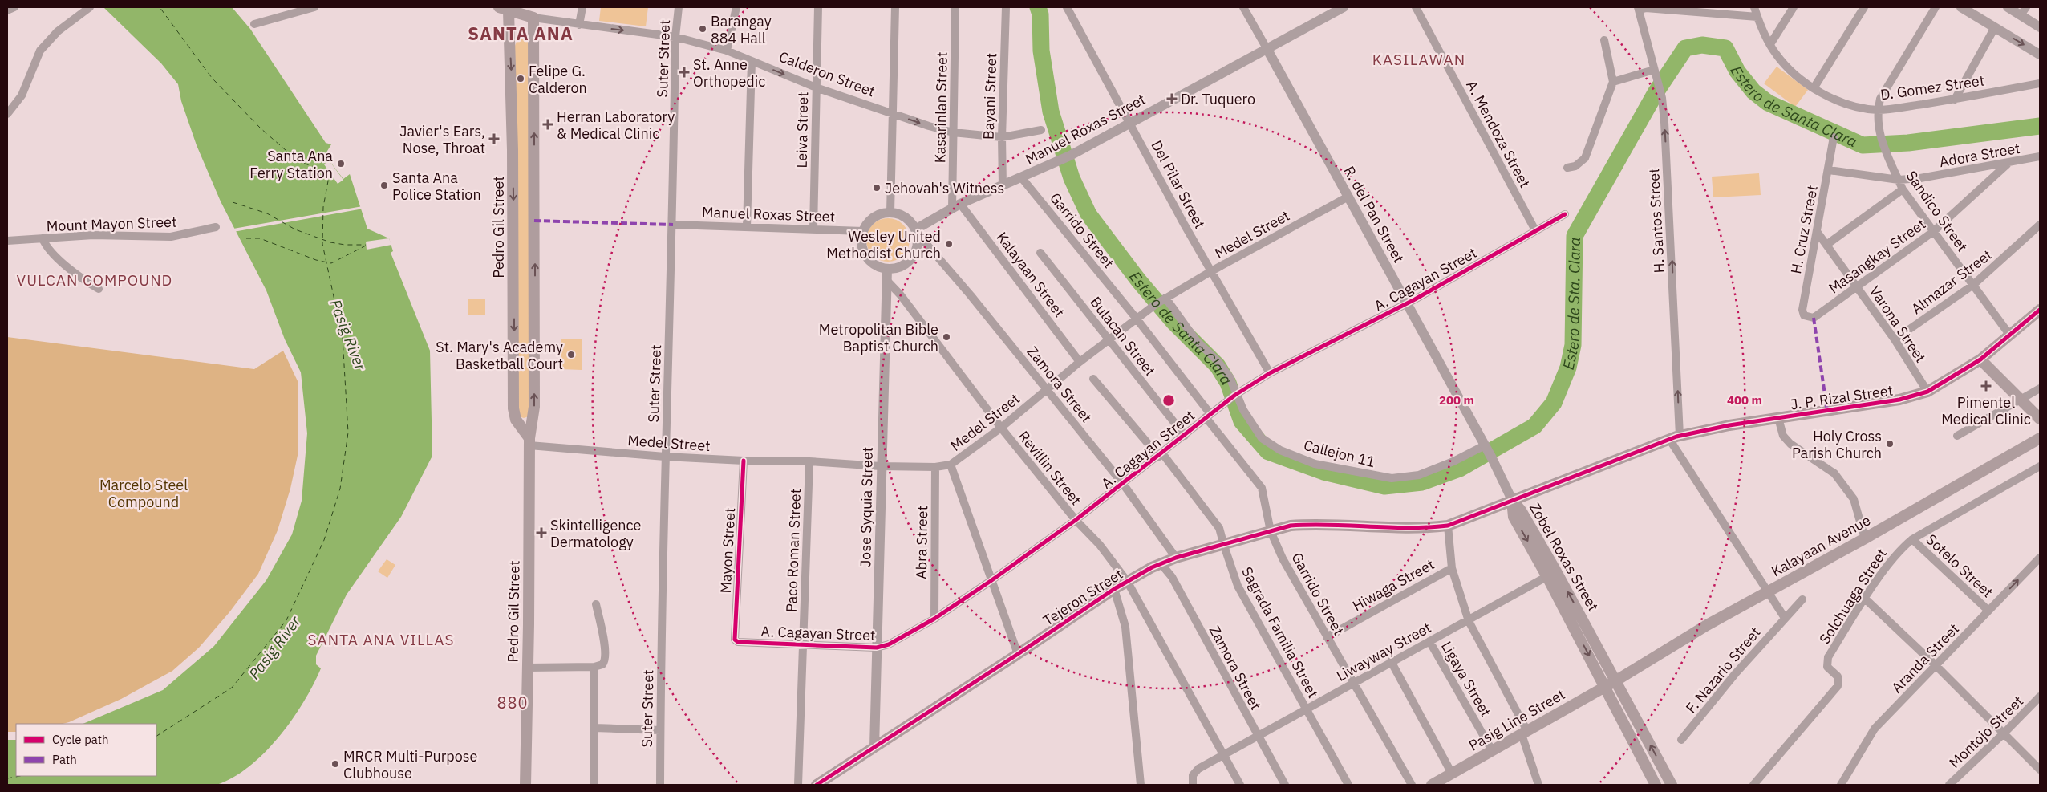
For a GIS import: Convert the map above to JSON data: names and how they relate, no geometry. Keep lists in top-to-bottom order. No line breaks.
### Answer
{"streets":{"main road":["Calderon Street","Pedro Gil Street","J. P. Rizal Street","Kalayaan Avenue","Zobel Roxas Street","Tejeron Street","Pasig Line Street"],"street":["Suter Street","D. Gomez Street","Bayani Street","Kasarinlan Street","Manuel Roxas Street","Leiva Street","A. Mendoza Street","Adora Street","Del Pilar Street","Sandico Street","R. del Pan Street","H. Santos Street","Mount Mayon Street","H. Cruz Street","Garrido Street","Medel Street","Masangkay Street","Kalayaan Street","A. Cagayan Street","Almazar Street","Varona Street","Bulacan Street","Zamora Street","Callejon 11","Revillin Street","Jose Syquia Street","Abra Street","Mayon Street","Paco Roman Street","Sotelo Street","Hiwaga Street","Solchuaga Street","Sagrada Familia Street","Liwayway Street","Aranda Street","F. Nazario Street","Ligaya Street","Montojo Street"]},"crossings":[["Suter Street","Calderon Street"],["Suter Street","Manuel Roxas Street"],["Suter Street","Medel Street"],["Calderon Street","Bayani Street"],["Calderon Street","Kasarinlan Street"],["Calderon Street","Leiva Street"],["Calderon Street","Pedro Gil Street"],["D. Gomez Street","Sandico Street"],["Bayani Street","Manuel Roxas Street"],["Kasarinlan Street","Manuel Roxas Street"],["Kasarinlan Street","Kalayaan Street"],["Manuel Roxas Street","Leiva Street"],["Manuel Roxas Street","Del Pilar Street"],["Manuel Roxas Street","R. del Pan Street"],["Manuel Roxas Street","Garrido Street"],["Manuel Roxas Street","Kalayaan Street"],["Manuel Roxas Street","Zamora Street"],["Manuel Roxas Street","Jose Syquia Street"],["A. Mendoza Street","A. Cagayan Street"],["Adora Street","Sandico Street"],["Adora Street","H. Cruz Street"],["Adora Street","Masangkay Street"],["Del Pilar Street","Medel Street"],["Del Pilar Street","A. Cagayan Street"],["Sandico Street","Masangkay Street"],["Sandico Street","Almazar Street"],["Sandico Street","J. P. Rizal Street"],["R. del Pan Street","Medel Street"],["R. del Pan Street","A. Cagayan Street"],["R. del Pan Street","J. P. Rizal Street"],["R. del Pan Street","Callejon 11"],["R. del Pan Street","Zobel Roxas Street"],["R. del Pan Street","Tejeron Street"],["H. Santos Street","J. P. Rizal Street"],["Pedro Gil Street","Medel Street"],["H. Cruz Street","Masangkay Street"],["H. Cruz Street","Varona Street"],["Garrido Street","Medel Street"],["Garrido Street","A. Cagayan Street"],["Garrido Street","Hiwaga Street"],["Garrido Street","Tejeron Street"],["Garrido Street","Liwayway Street"],["Medel Street","Kalayaan Street"],["Medel Street","Bulacan Street"],["Medel Street","Zamora Street"],["Medel Street","Callejon 11"],["Medel Street","Revillin Street"],["Medel Street","Jose Syquia Street"],["Medel Street","Abra Street"],["Medel Street","Mayon Street"],["Medel Street","Paco Roman Street"],["Masangkay Street","Varona Street"],["A. Cagayan Street","Bulacan Street"],["A. Cagayan Street","Zamora Street"],["A. Cagayan Street","Callejon 11"],["A. Cagayan Street","Revillin Street"],["A. Cagayan Street","Jose Syquia Street"],["A. Cagayan Street","Abra Street"],["A. Cagayan Street","Mayon Street"],["A. Cagayan Street","Paco Roman Street"],["A. Cagayan Street","Sagrada Familia Street"],["Almazar Street","Varona Street"],["Varona Street","J. P. Rizal Street"],["Zamora Street","Jose Syquia Street"],["Zamora Street","Tejeron Street"],["Zamora Street","Liwayway Street"],["J. P. Rizal Street","Zobel Roxas Street"],["J. P. Rizal Street","Tejeron Street"],["Revillin Street","Jose Syquia Street"],["Revillin Street","Tejeron Street"],["Revillin Street","Liwayway Street"],["Jose Syquia Street","Tejeron Street"],["Kalayaan Avenue","Zobel Roxas Street"],["Kalayaan Avenue","Pasig Line Street"],["Zobel Roxas Street","Tejeron Street"],["Zobel Roxas Street","Liwayway Street"],["Zobel Roxas Street","Pasig Line Street"],["Sotelo Street","Solchuaga Street"],["Sotelo Street","Aranda Street"],["Tejeron Street","Sagrada Familia Street"],["Sagrada Familia Street","Liwayway Street"],["Liwayway Street","Ligaya Street"],["Ligaya Street","Pasig Line Street"]],"one_way":["Calderon Street","H. Santos Street"],"districts":["SANTA ANA","KASILAWAN","VULCAN COMPOUND","SANTA ANA VILLAS","880"],"water":["Estero de Santa Clara","Estero de Sta. Clara","Pasig River"],"parks":["Marcelo Steel Compound"],"places":{"other":["Barangay 884 Hall","Felipe G. Calderon","Santa Ana Ferry Station","Santa Ana Police Station","Jehovah's Witness","Wesley United Methodist Church","Metropolitan Bible Baptist Church","St. Mary's Academy Basketball Court","Holy Cross Parish Church","MRCR Multi-Purpose Clubhouse"],"health":["St. Anne Orthopedic","Dr. Tuquero","Herran Laboratory & Medical Clinic","Javier's Ears, Nose, Throat","Pimentel Medical Clinic","Skintelligence Dermatology"]},"legend":["Cycle path","Path"],"rings":["200 m","400 m"]}
